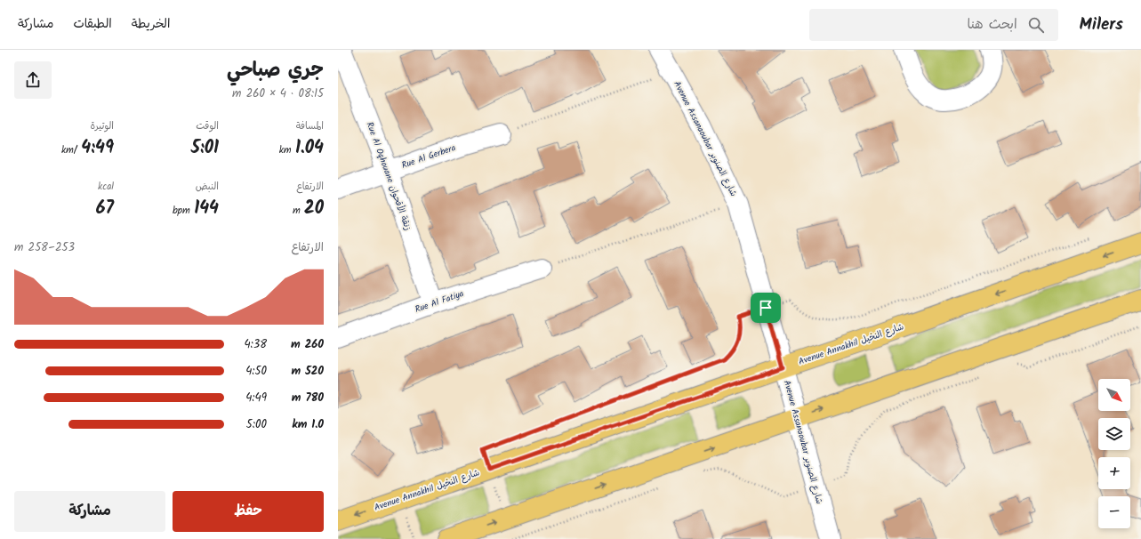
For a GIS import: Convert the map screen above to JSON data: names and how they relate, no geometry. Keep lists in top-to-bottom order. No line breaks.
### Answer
{"streets":{"main road":["Avenue Annakhil شارع النخيل"],"street":["Avenue Assanaoubar شارع الصنوبر","Rue Al Gerbera","Rue Al Oqhouane زنقة الأقحوان","Rue Al Fatiya"]},"crossings":[["Avenue Assanaoubar شارع الصنوبر","Avenue Annakhil شارع النخيل"],["Rue Al Gerbera","Rue Al Oqhouane زنقة الأقحوان"],["Rue Al Oqhouane زنقة الأقحوان","Rue Al Fatiya"]],"north":"bottom right","page":{"header":"Milers","search":"ابحث هنا","nav":["الخريطة","الطبقات","مشاركة"],"heading":["جري صباحي","08:15 · 4 × 260 m"],"stats":[["المسافة","1.04 km"],["الوقت","5:01"],["الوتيرة","4:49 /km"],["الارتفاع","20 m"],["النبض","144 bpm"],["kcal","67"]],"chart":["الارتفاع","253–258 m"],"list":[{"name":"260 m","note":"4:38"},{"name":"520 m","note":"4:50"},{"name":"780 m","note":"4:49"},{"name":"1.0 km","note":"5:00"}],"map_buttons":["+","−"],"buttons":["حفظ","مشاركة"]}}
